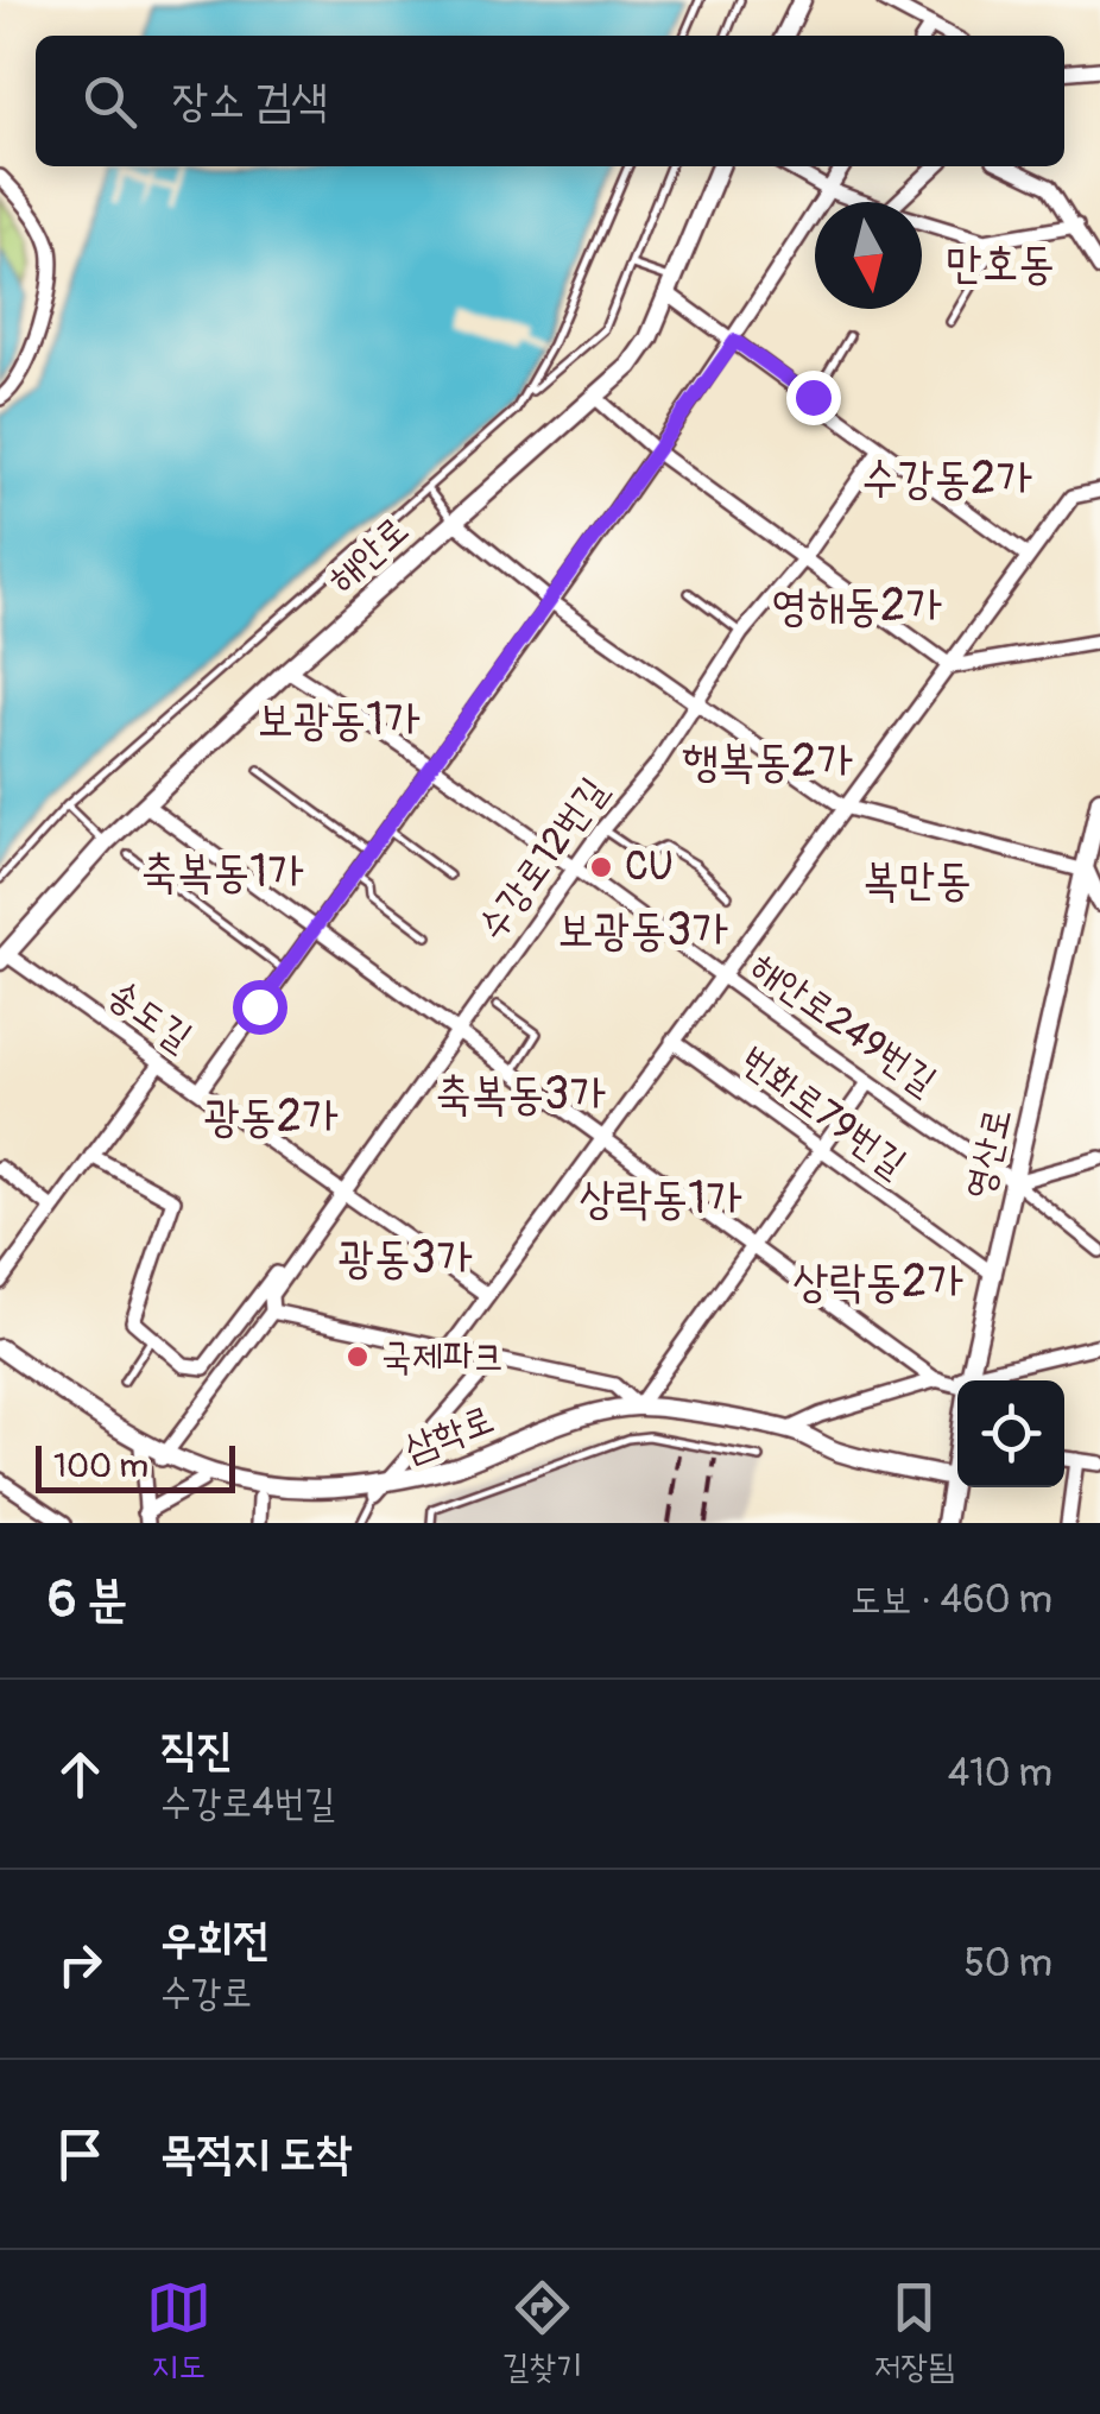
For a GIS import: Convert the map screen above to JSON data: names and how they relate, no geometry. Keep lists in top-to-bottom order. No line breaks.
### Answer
{"streets":{"street":["해안로","수강로12번길","송도길","해안로249번길","번화로79번길","영산로","삼학로"]},"crossings":[["해안로","송도길"],["해안로","해안로249번길"],["수강로12번길","송도길"],["수강로12번길","해안로249번길"],["수강로12번길","삼학로"],["해안로249번길","영산로"],["번화로79번길","영산로"],["영산로","삼학로"]],"districts":["만호동","수강동2가","영해동2가","보광동1가","행복동2가","축복동1가","복만동","보광동3가","축복동3가","광동2가","상락동1가","광동3가","상락동2가"],"places":["CU","국제파크"],"scale_bar":"100 m","north":"bottom","page":{"search":"장소 검색","scale":"100 m","heading":["6 분","도보 · 460 m"],"list":[["직진","수강로4번길","410 m"],["우회전","수강로","50 m"],"목적지 도착"],"nav":["지도","길찾기","저장됨"]}}
